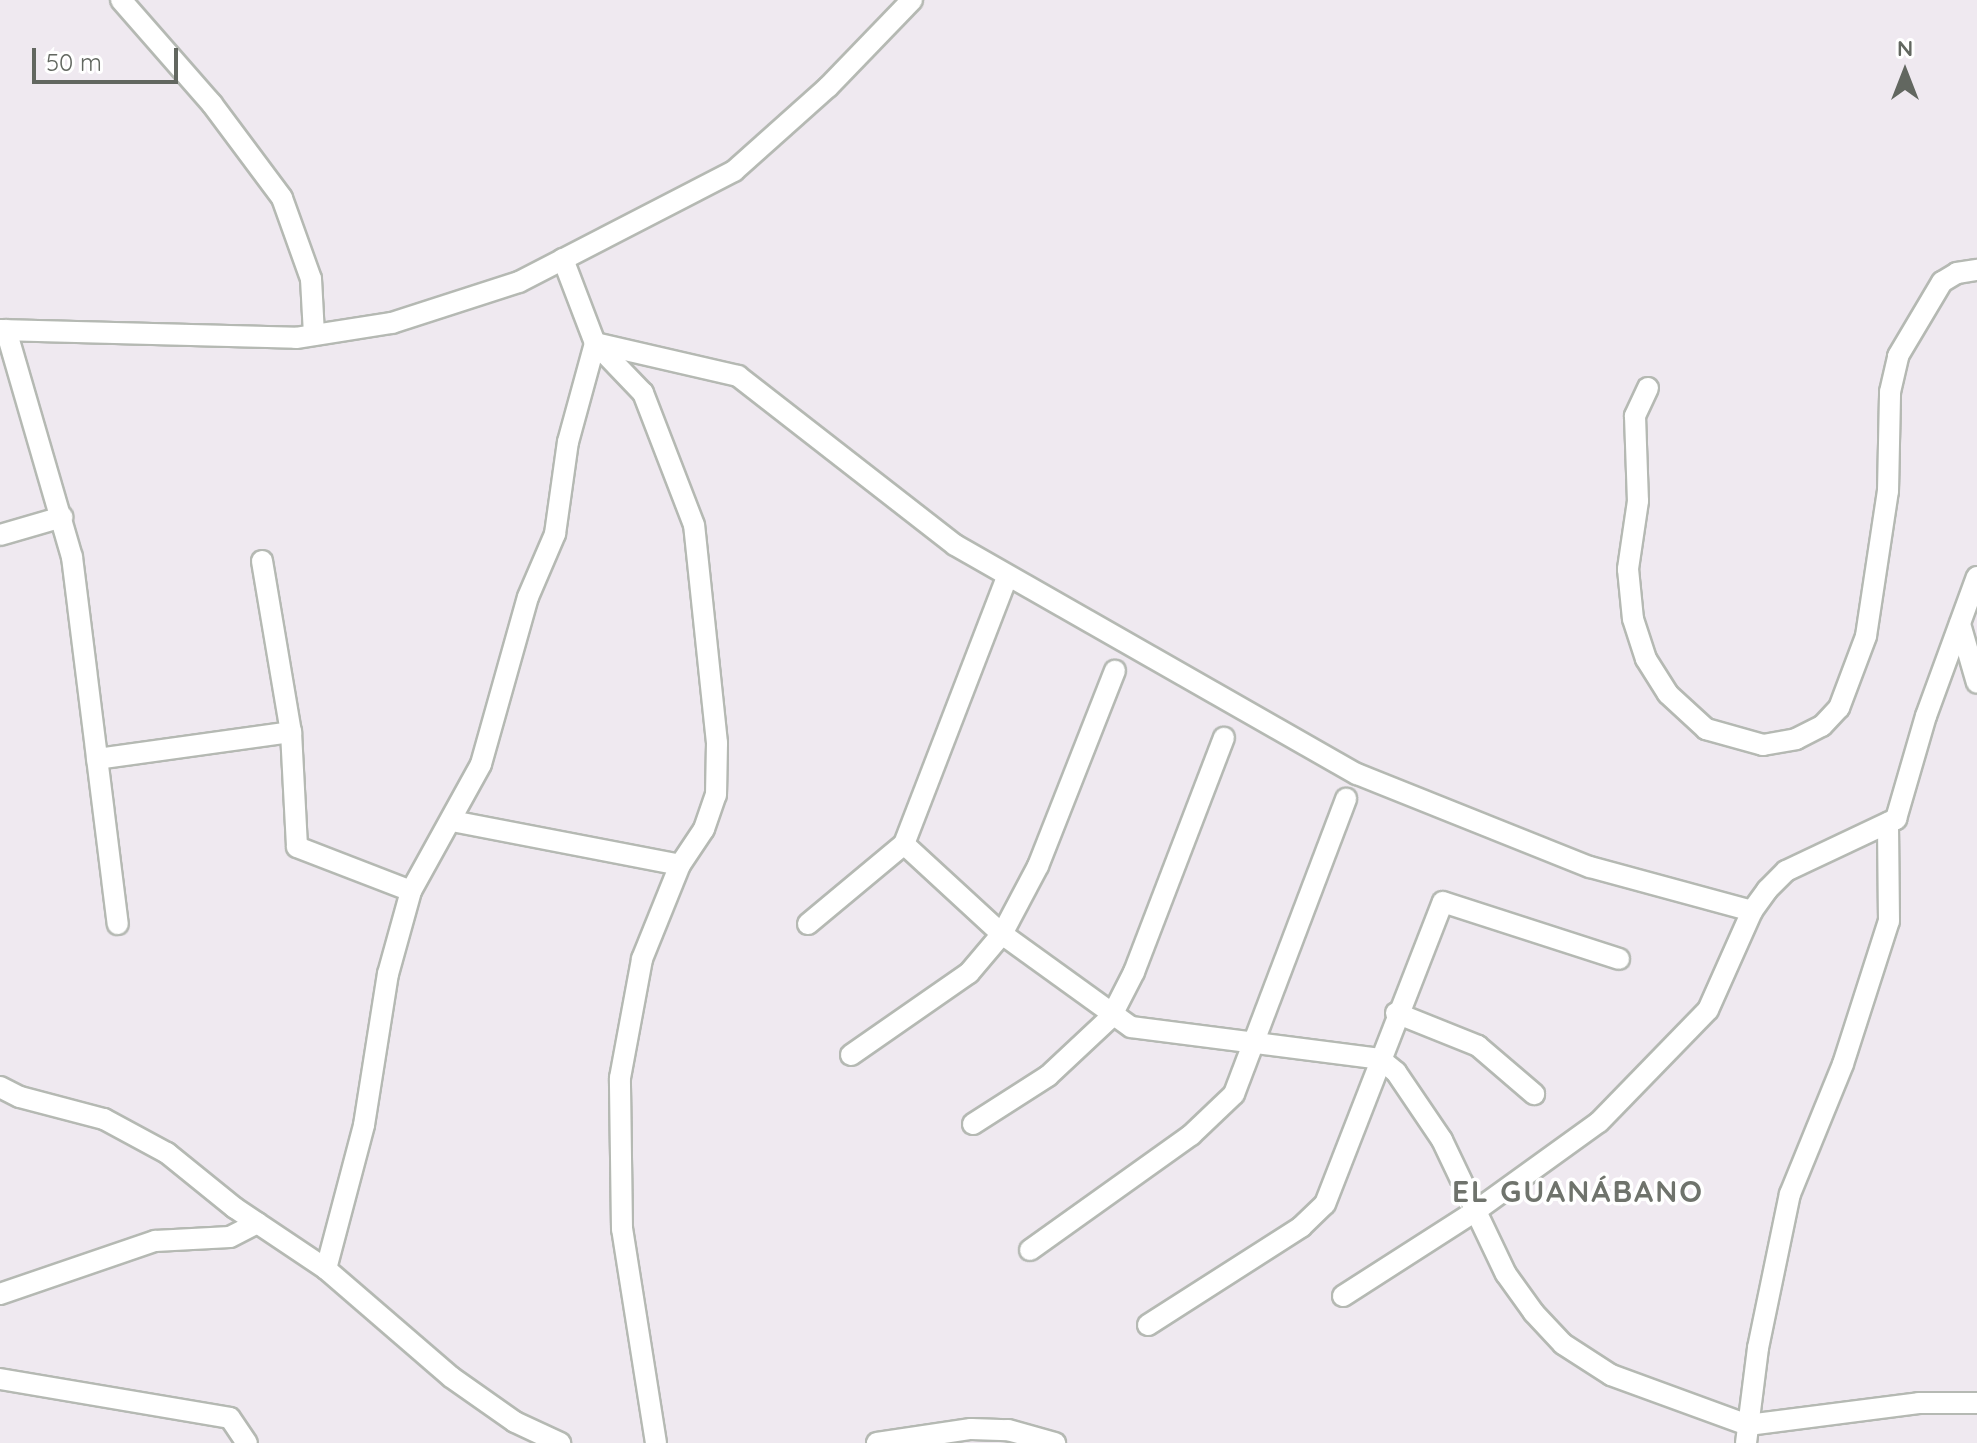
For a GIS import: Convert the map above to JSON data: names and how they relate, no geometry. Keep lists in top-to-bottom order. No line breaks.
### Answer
{"districts":["EL GUANÁBANO"],"scale_bar":"50 m","north":"top"}
